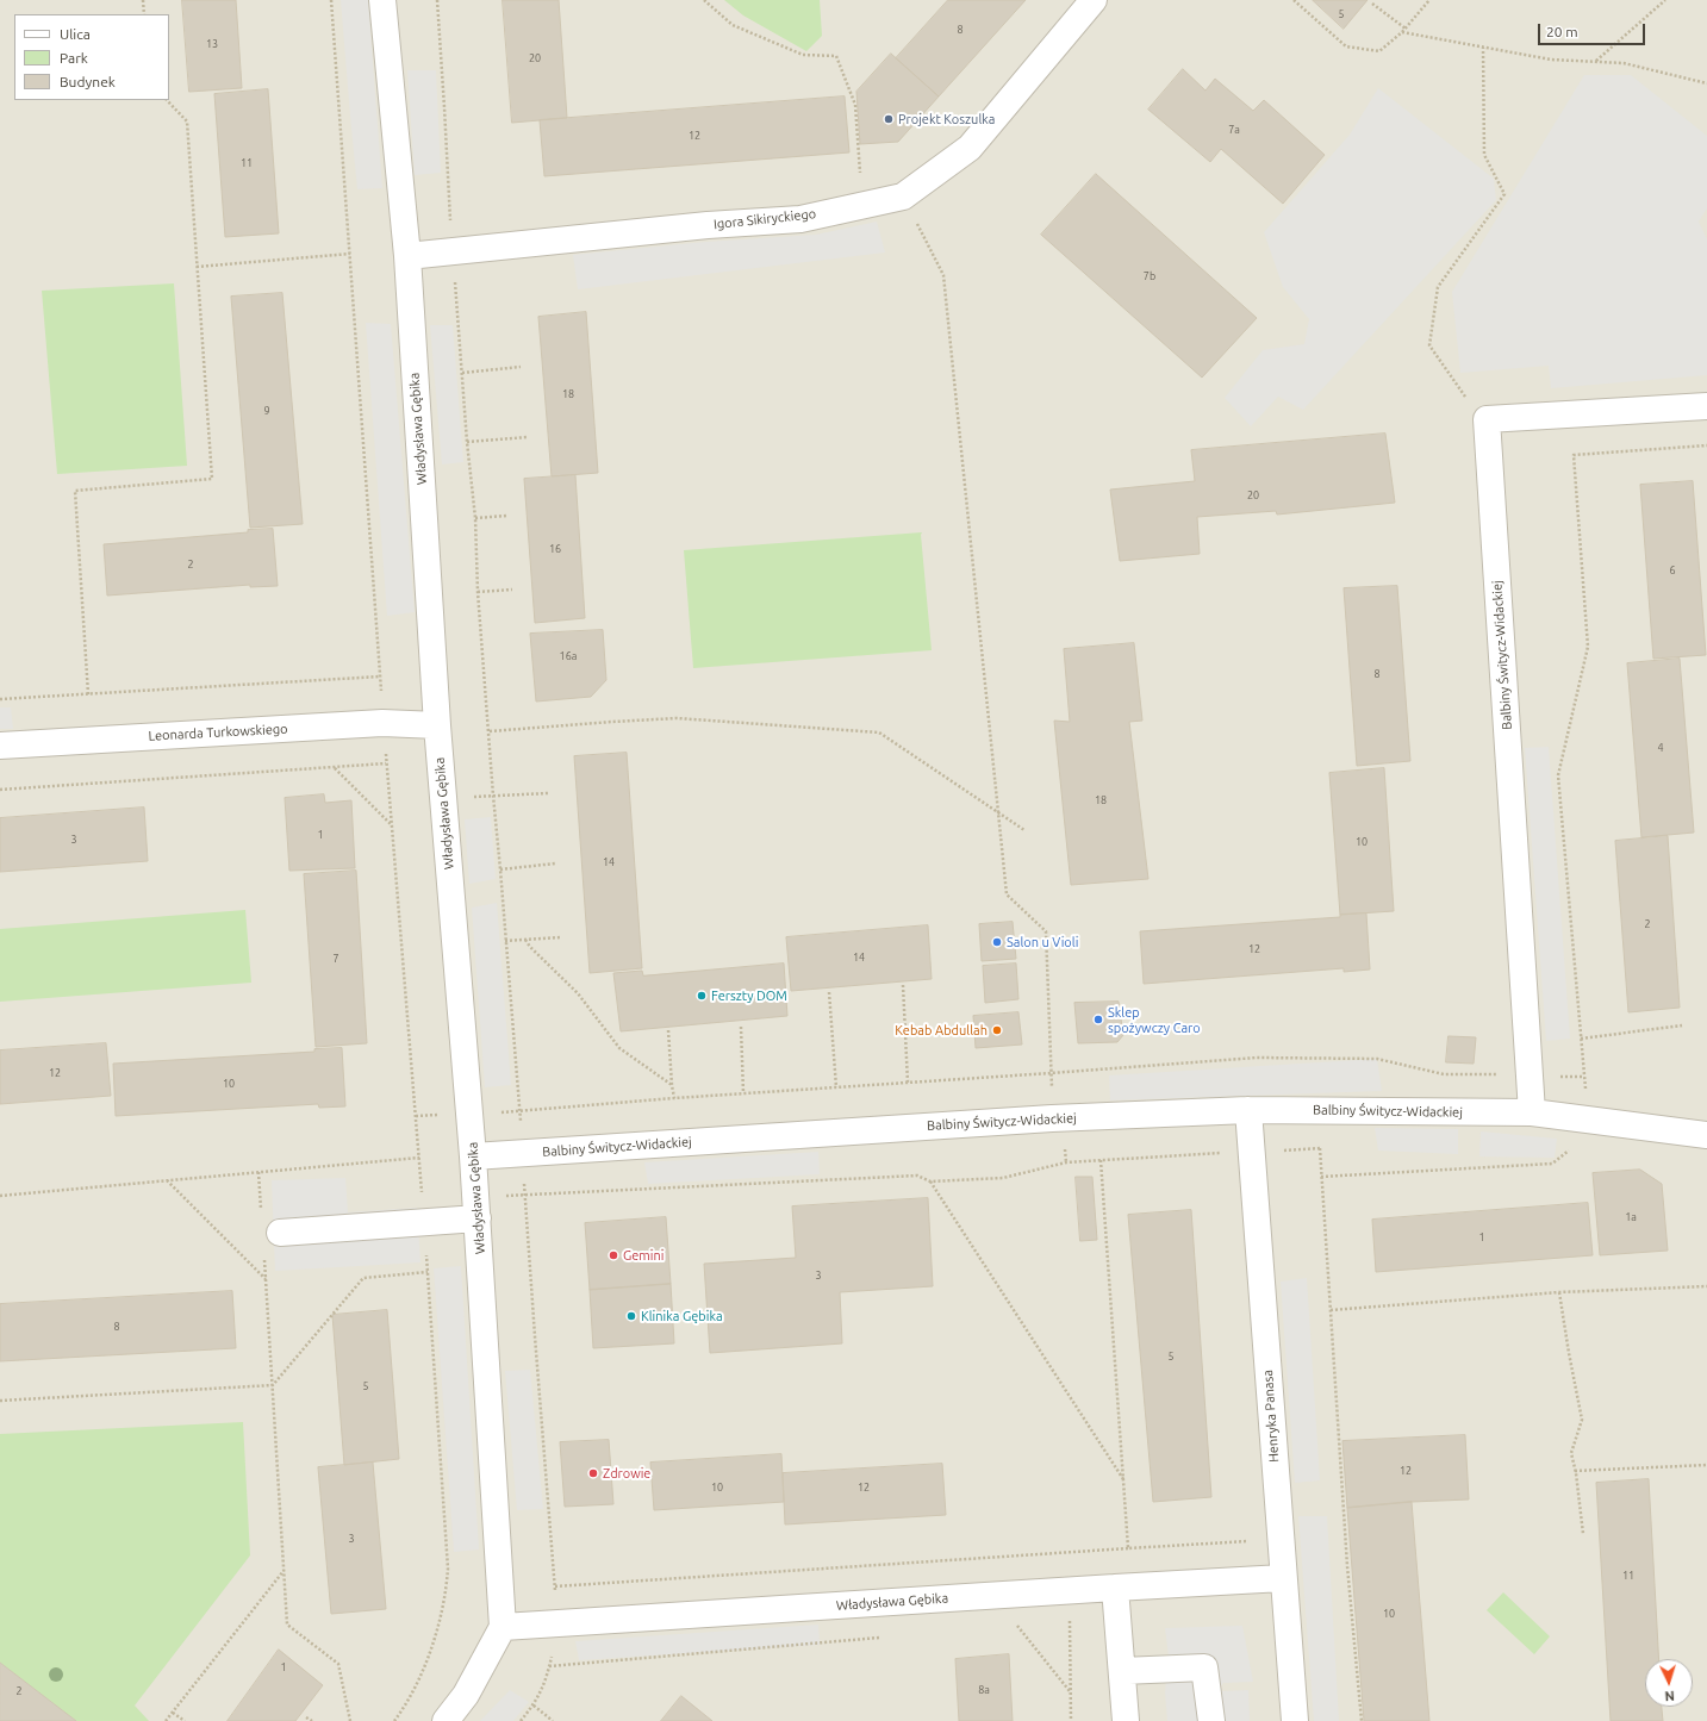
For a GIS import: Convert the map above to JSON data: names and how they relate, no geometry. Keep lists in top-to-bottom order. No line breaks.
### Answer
{"streets":{"street":["Igora Sikiryckiego","Władysława Gębika","Balbiny Świtycz-Widackiej","Leonarda Turkowskiego","Henryka Panasa"]},"crossings":[["Igora Sikiryckiego","Władysława Gębika"],["Władysława Gębika","Balbiny Świtycz-Widackiej"],["Władysława Gębika","Leonarda Turkowskiego"],["Władysława Gębika","Henryka Panasa"],["Balbiny Świtycz-Widackiej","Henryka Panasa"]],"places":["Projekt Koszulka","Salon u Violi","Ferszty DOM","Sklep spożywczy Caro","Kebab Abdullah","Gemini","Klinika Gębika","Zdrowie"],"house_numbers":["5","8","13","20","7a","12","11","7b","18","9","20","16","2","6","16a","8","4","18","1","3","10","14","2","12","14","7","12","10","1a","1","3","8","5","5","12","10","12","3","11","10","1","8a","2"],"legend":["Ulica","Park","Budynek"],"scale_bar":"20 m","north":"bottom"}
